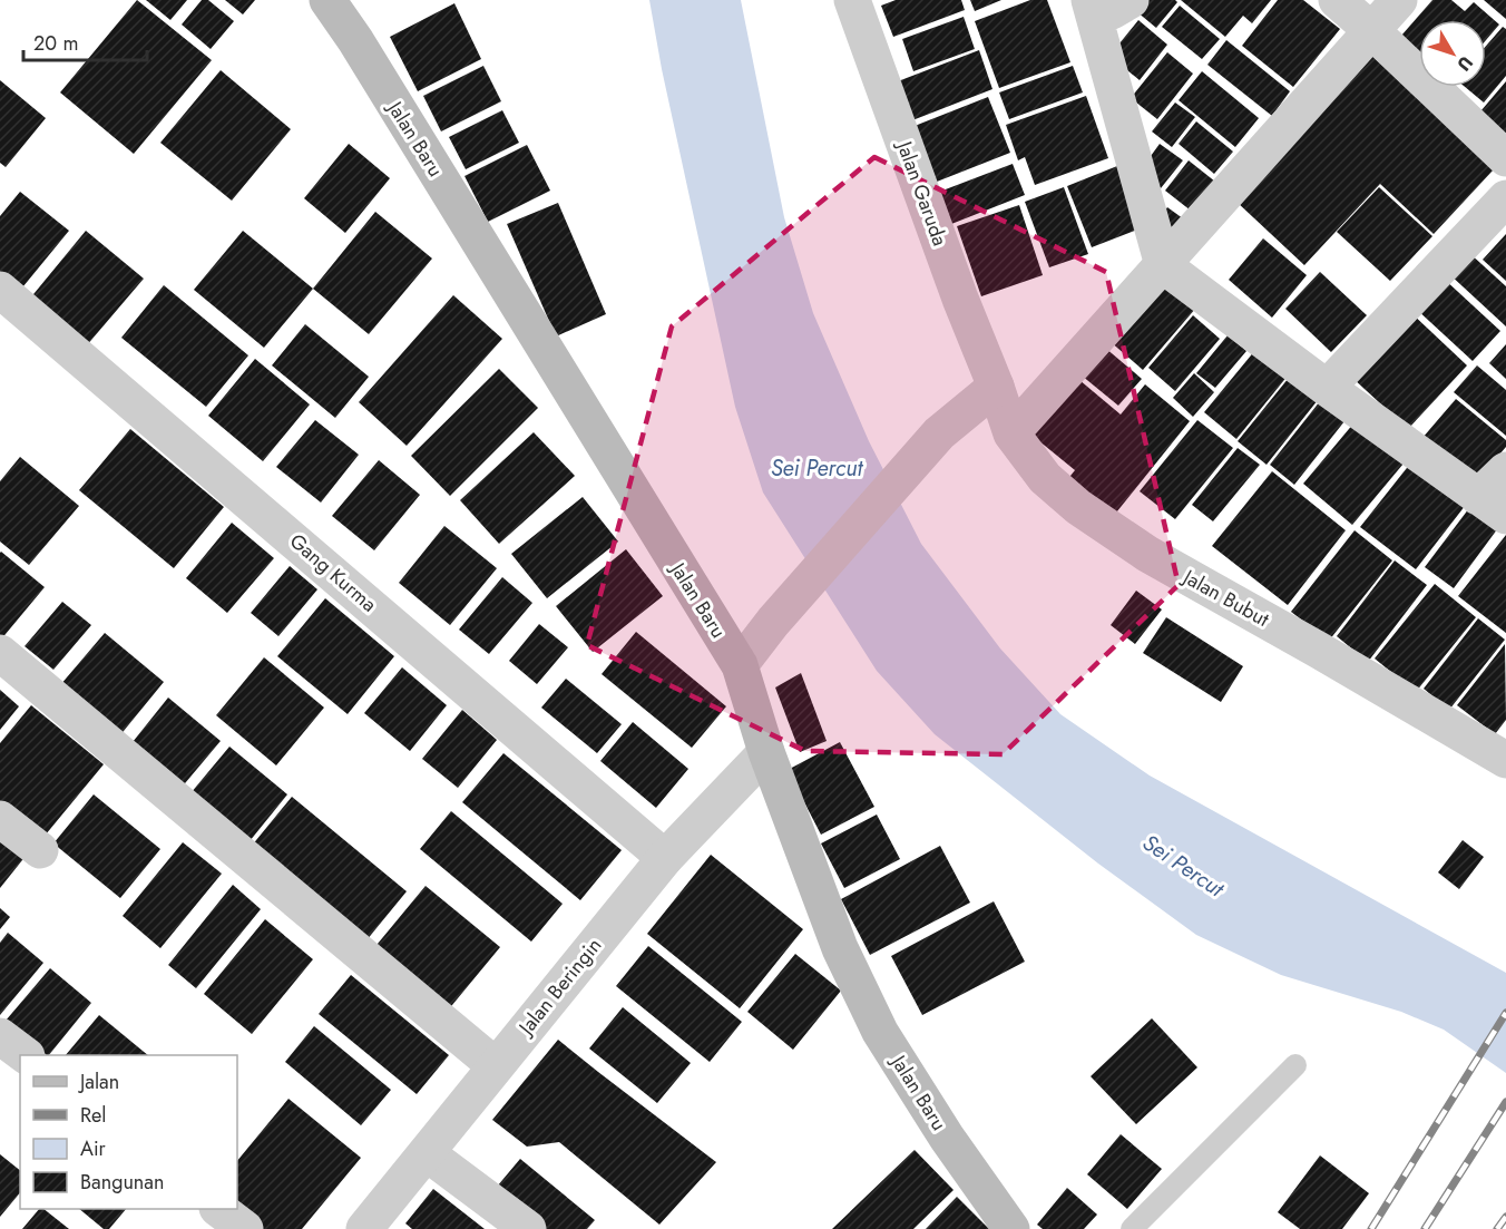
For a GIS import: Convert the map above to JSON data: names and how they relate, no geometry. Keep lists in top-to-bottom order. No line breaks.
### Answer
{"streets":{"main road":["Jalan Baru"],"street":["Jalan Garuda","Gang Kurma","Jalan Bubut","Jalan Beringin"]},"crossings":[["Jalan Baru","Jalan Beringin"],["Jalan Garuda","Jalan Bubut"],["Gang Kurma","Jalan Beringin"]],"water":["Sei Percut"],"legend":["Jalan","Rel","Air","Bangunan"],"scale_bar":"20 m","north":"bottom right"}
